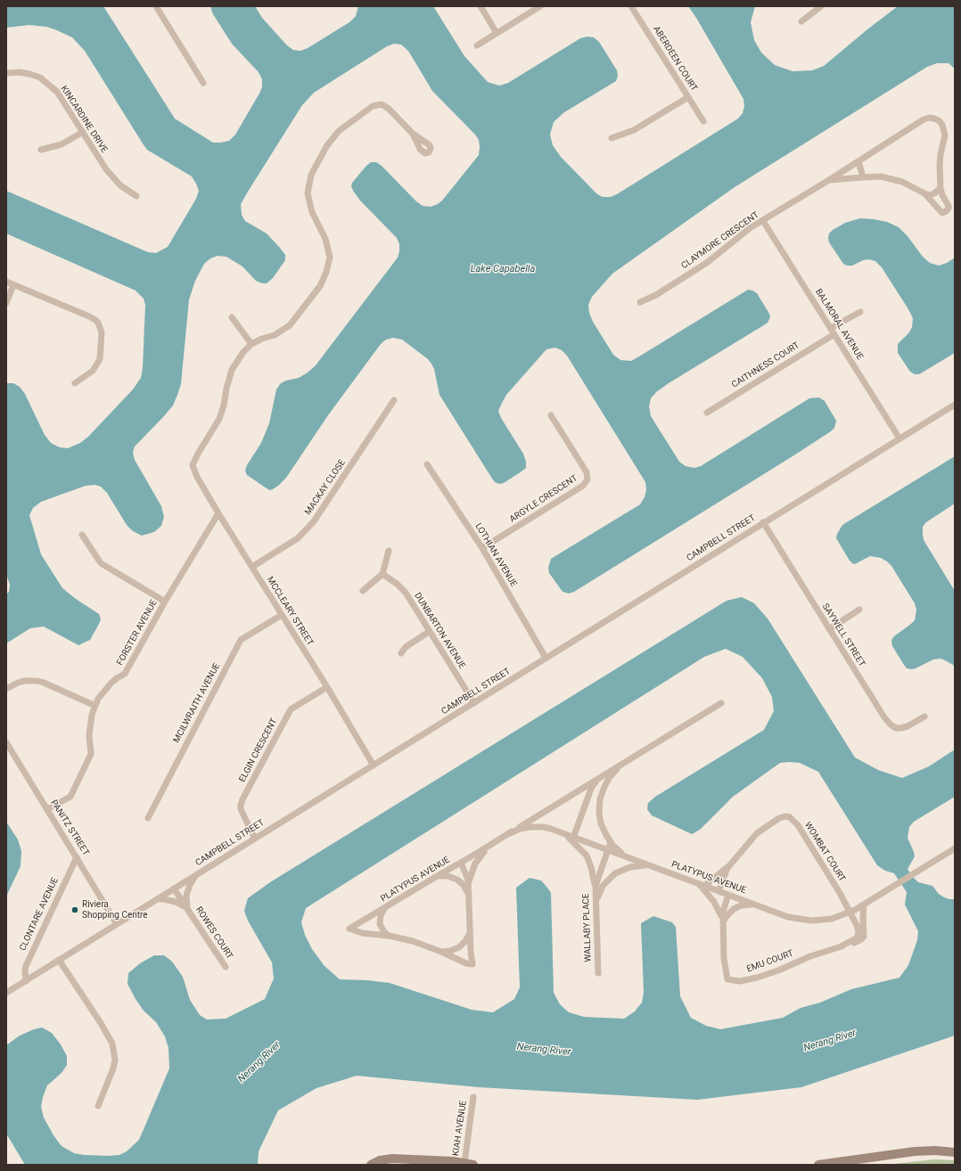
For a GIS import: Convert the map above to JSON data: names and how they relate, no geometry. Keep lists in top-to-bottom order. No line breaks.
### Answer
{"streets":{"street":["ABERDEEN COURT","KINCARDINE DRIVE","CLAYMORE CRESCENT","BALMORAL AVENUE","CAITHNESS COURT","MACKAY CLOSE","ARGYLE CRESCENT","CAMPBELL STREET","LOTHIAN AVENUE","MCCLEARY STREET","DUNBARTON AVENUE","FORSTER AVENUE","SAYWELL STREET","MCILWRAITH AVENUE","ELGIN CRESCENT","PANITZ STREET","WOMBAT COURT","PLATYPUS AVENUE","CLONTARE AVENUE","WALLABY PLACE","ROWES COURT","EMU COURT","KIAH AVENUE"]},"crossings":[["CLAYMORE CRESCENT","BALMORAL AVENUE"],["BALMORAL AVENUE","CAITHNESS COURT"],["BALMORAL AVENUE","CAMPBELL STREET"],["MACKAY CLOSE","MCCLEARY STREET"],["ARGYLE CRESCENT","LOTHIAN AVENUE"],["CAMPBELL STREET","LOTHIAN AVENUE"],["CAMPBELL STREET","MCCLEARY STREET"],["CAMPBELL STREET","DUNBARTON AVENUE"],["CAMPBELL STREET","SAYWELL STREET"],["CAMPBELL STREET","ELGIN CRESCENT"],["CAMPBELL STREET","PANITZ STREET"],["CAMPBELL STREET","CLONTARE AVENUE"],["CAMPBELL STREET","ROWES COURT"],["MCCLEARY STREET","FORSTER AVENUE"],["MCCLEARY STREET","MCILWRAITH AVENUE"],["MCCLEARY STREET","ELGIN CRESCENT"],["FORSTER AVENUE","PANITZ STREET"],["PANITZ STREET","CLONTARE AVENUE"],["WOMBAT COURT","PLATYPUS AVENUE"],["WOMBAT COURT","EMU COURT"],["PLATYPUS AVENUE","WALLABY PLACE"],["PLATYPUS AVENUE","EMU COURT"]],"water":["Lake Capabella","Nerang River"],"places":["Riviera Shopping Centre"]}
